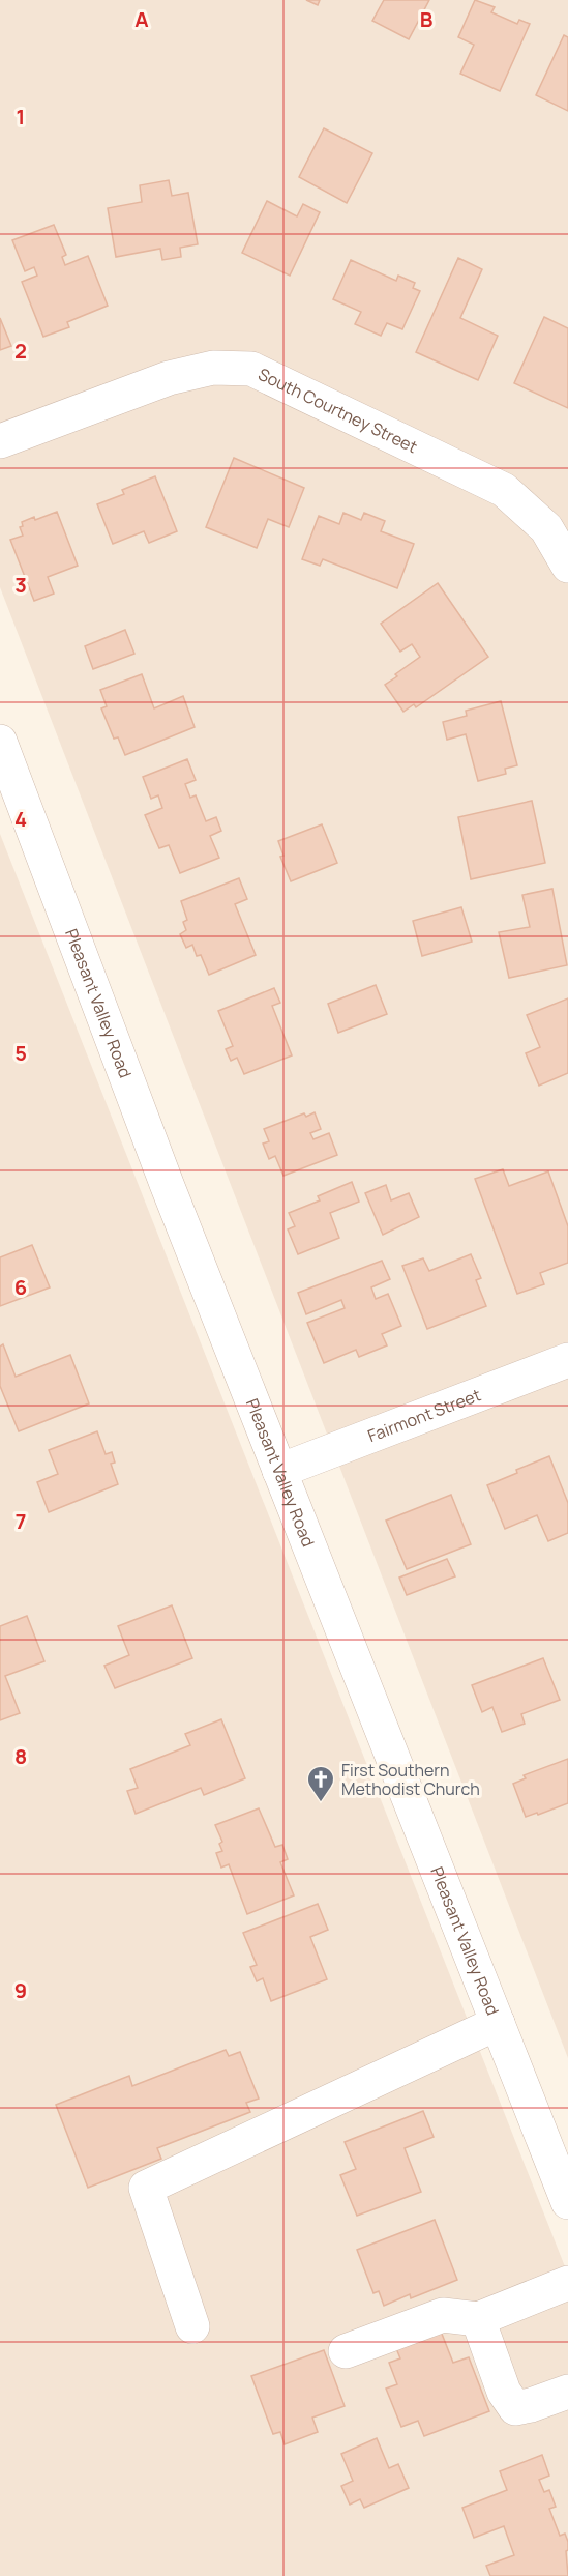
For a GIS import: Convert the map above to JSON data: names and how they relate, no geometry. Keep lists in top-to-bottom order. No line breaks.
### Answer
{"streets":{"street":["South Courtney Street","Pleasant Valley Road","Fairmont Street"]},"crossings":[["Pleasant Valley Road","Fairmont Street"]],"places":{"church":["First Southern Methodist Church"]},"grid":{"columns":["A","B"],"rows":["1","2","3","4","5","6","7","8","9"]}}
